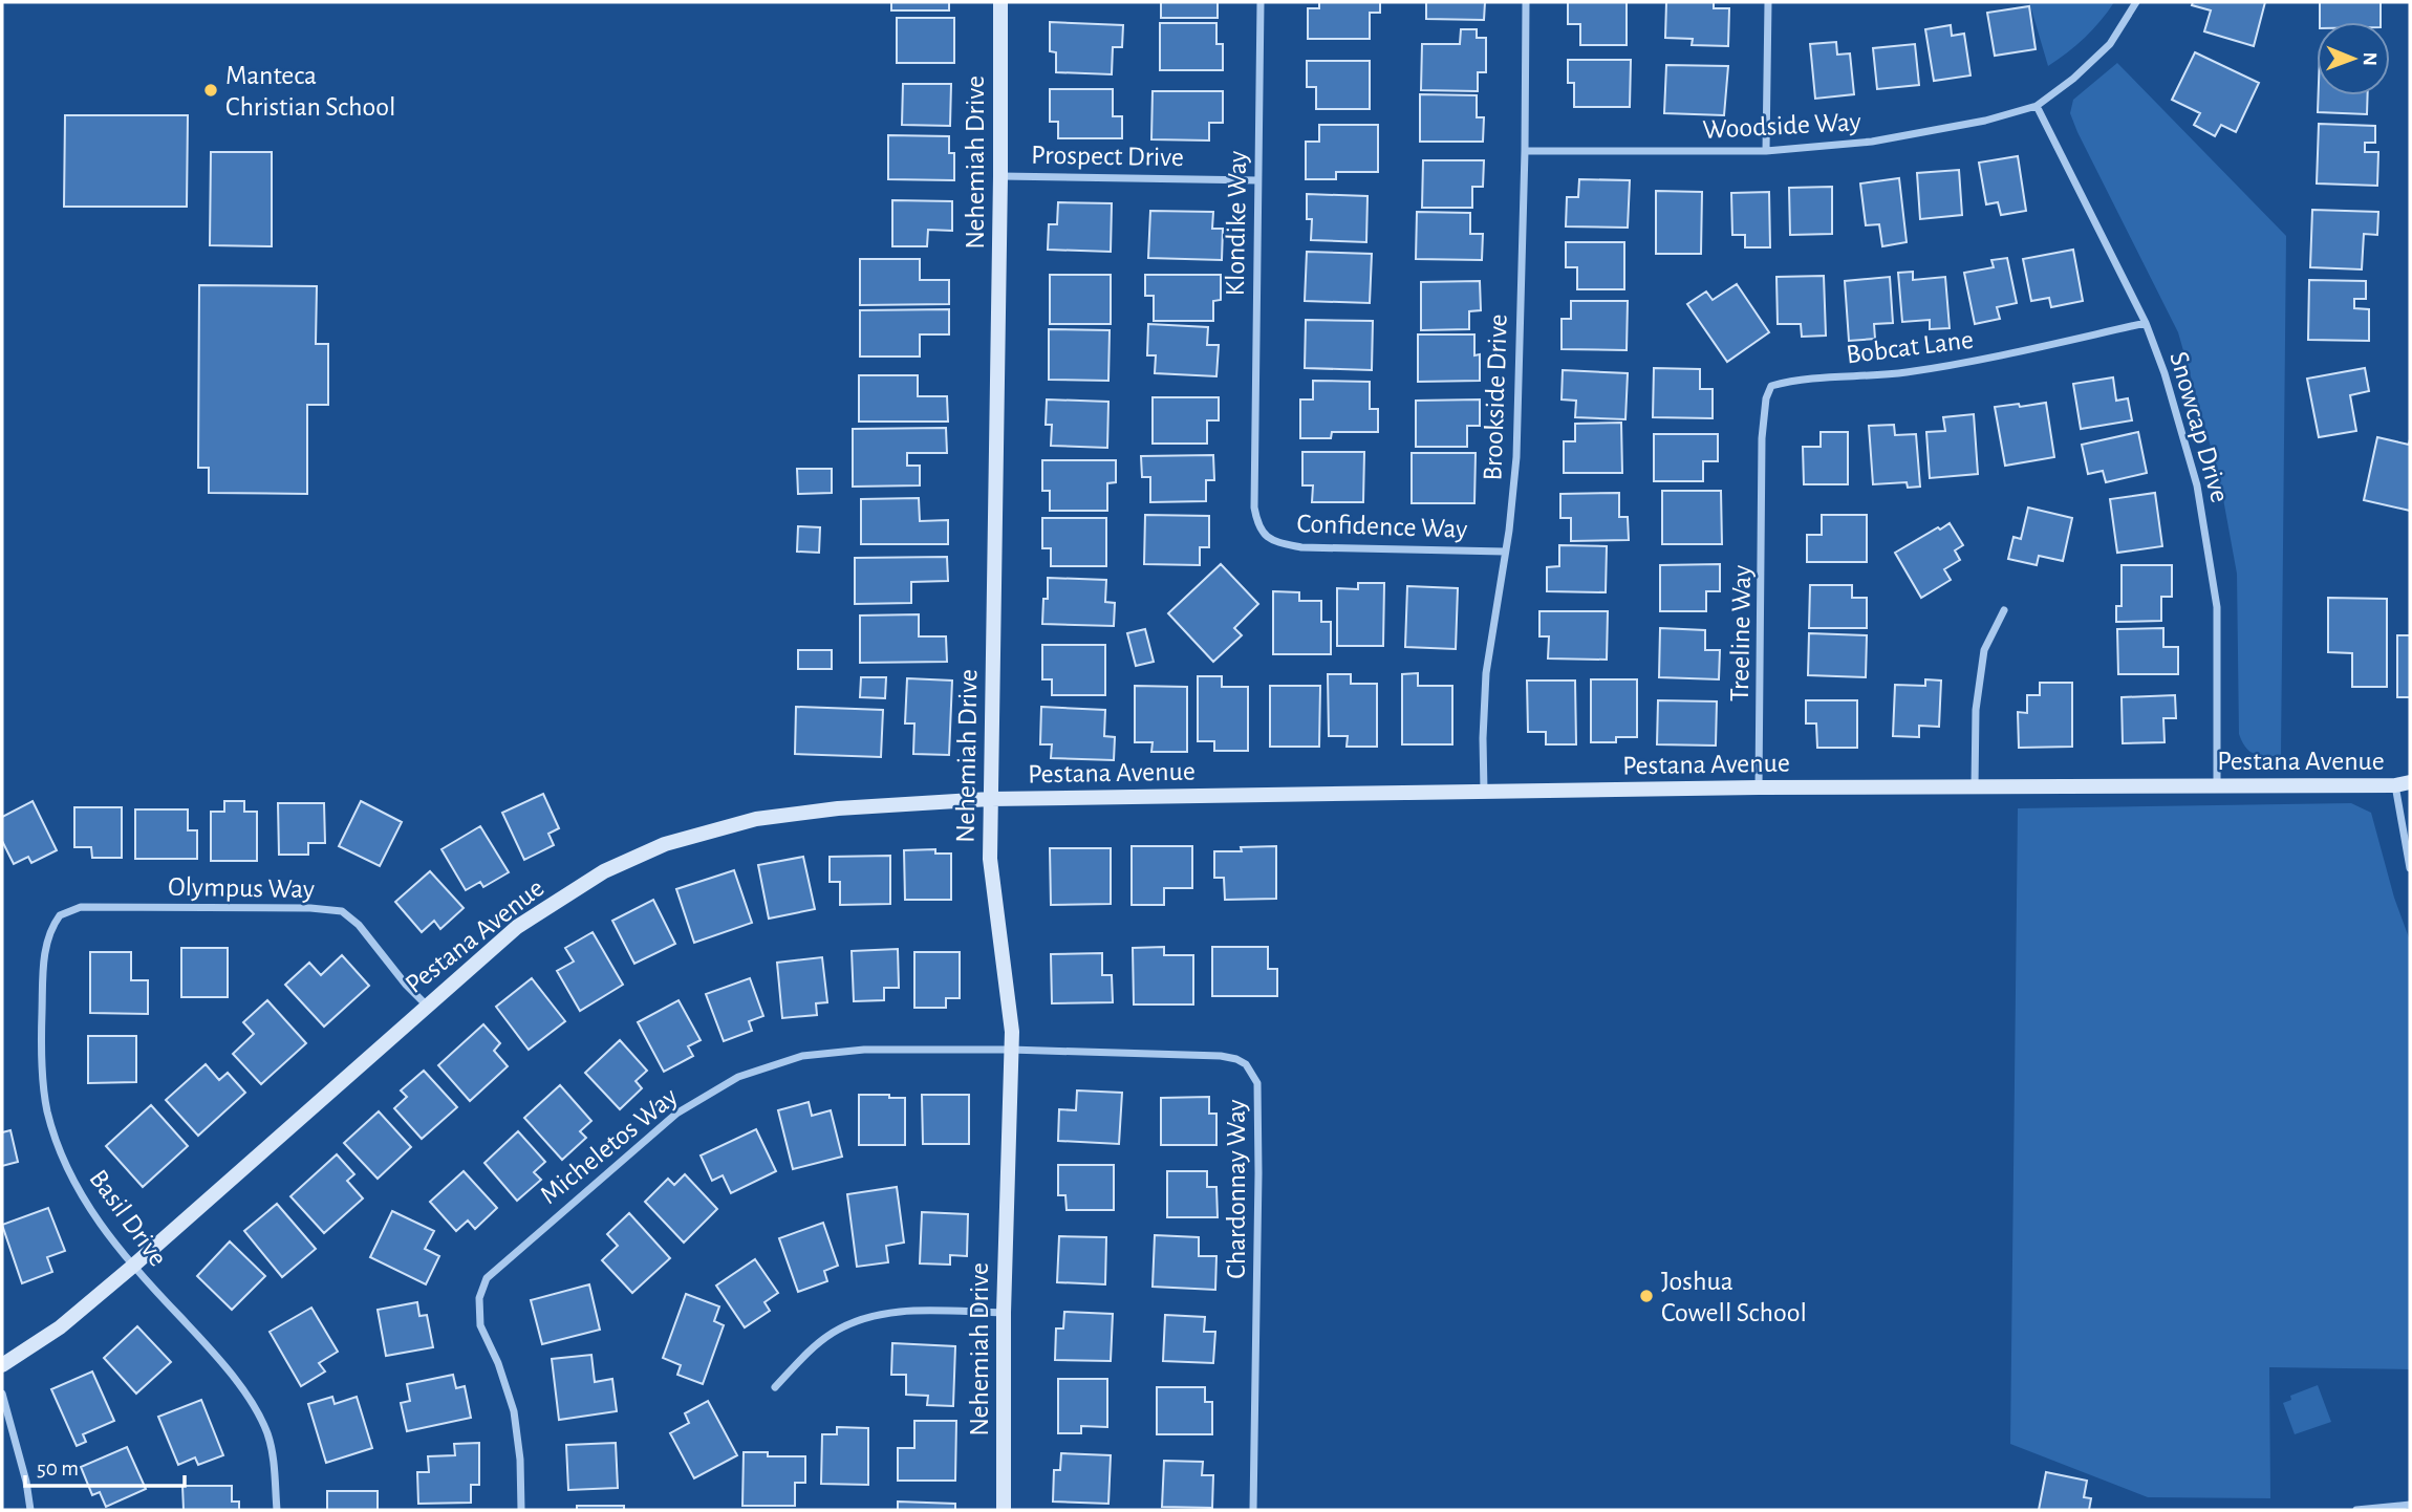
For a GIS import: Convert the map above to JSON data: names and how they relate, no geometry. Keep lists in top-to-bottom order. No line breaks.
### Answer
{"streets":{"street":["Woodside Way","Prospect Drive","Nehemiah Drive","Klondike Way","Bobcat Lane","Brookside Drive","Snowcap Drive","Confidence Way","Treeline Way","Pestana Avenue","Olympus Way","Micheletos Way","Chardonnay Way","Basil Drive"]},"crossings":[["Woodside Way","Brookside Drive"],["Woodside Way","Snowcap Drive"],["Prospect Drive","Nehemiah Drive"],["Prospect Drive","Klondike Way"],["Nehemiah Drive","Pestana Avenue"],["Nehemiah Drive","Micheletos Way"],["Nehemiah Drive","Chardonnay Way"],["Klondike Way","Confidence Way"],["Bobcat Lane","Snowcap Drive"],["Bobcat Lane","Treeline Way"],["Brookside Drive","Confidence Way"],["Brookside Drive","Pestana Avenue"],["Snowcap Drive","Pestana Avenue"],["Treeline Way","Pestana Avenue"],["Pestana Avenue","Olympus Way"],["Pestana Avenue","Basil Drive"],["Olympus Way","Basil Drive"],["Micheletos Way","Chardonnay Way"]],"places":["Manteca Christian School","Joshua Cowell School"],"scale_bar":"50 m","north":"right"}
